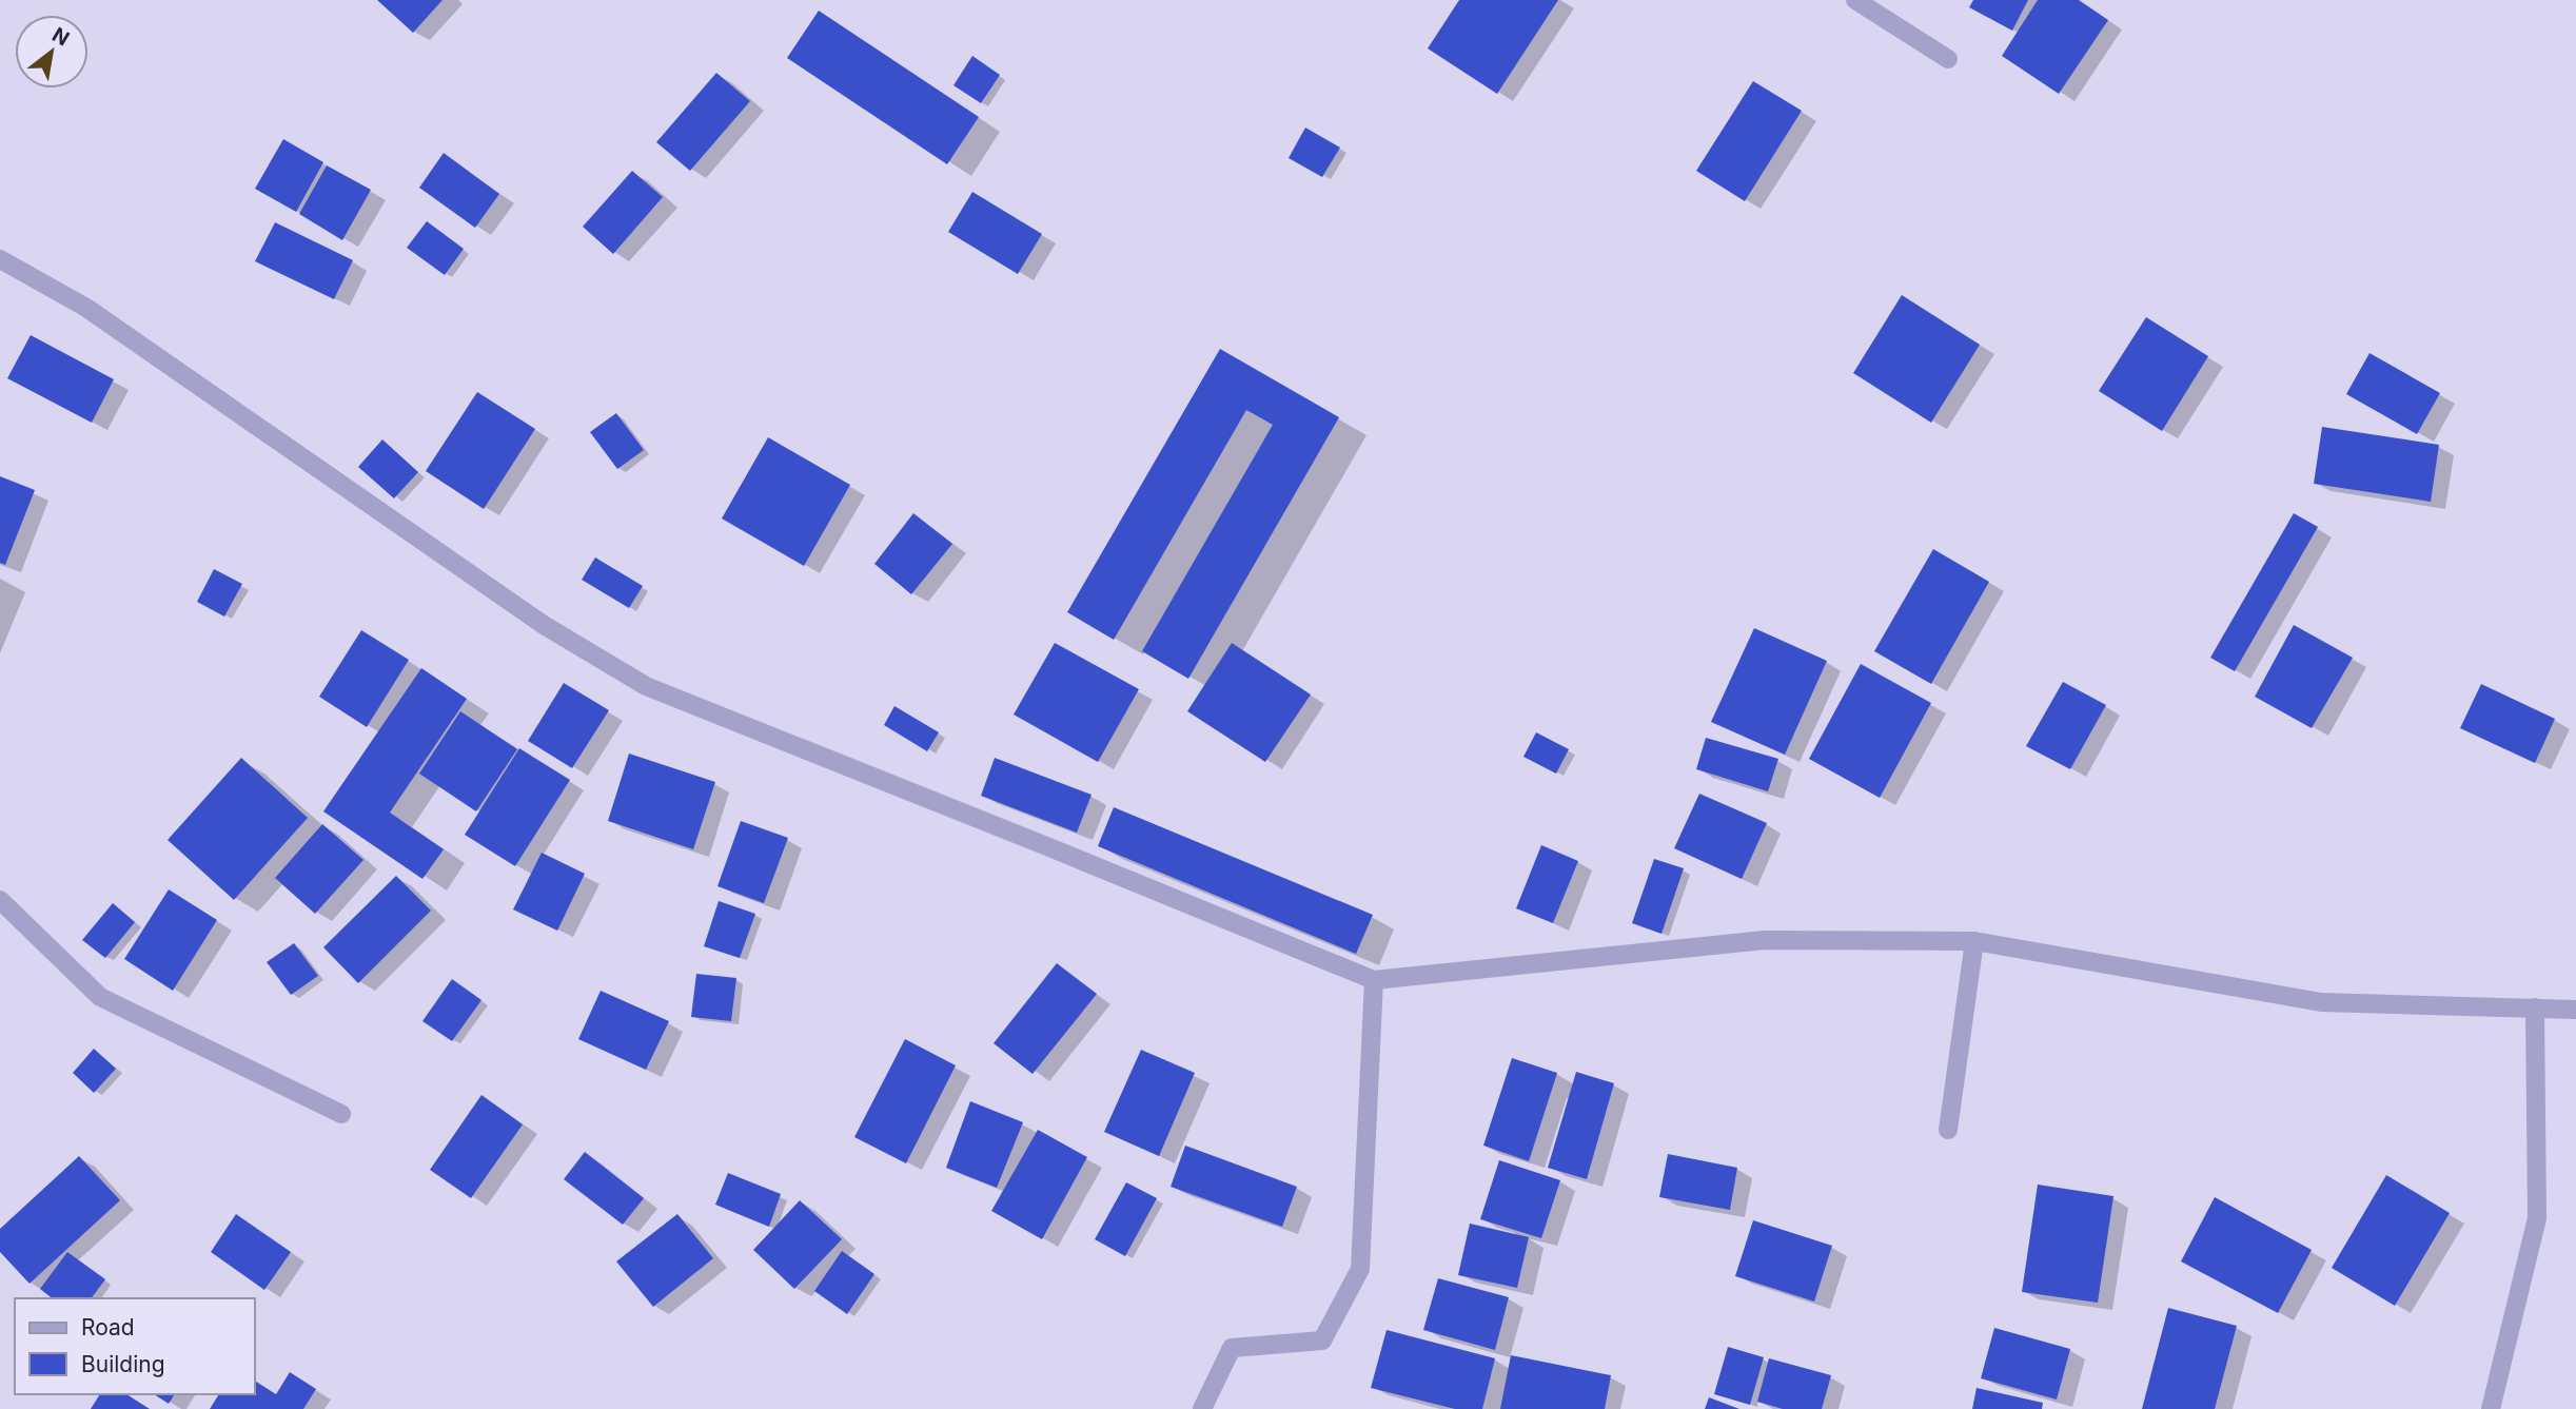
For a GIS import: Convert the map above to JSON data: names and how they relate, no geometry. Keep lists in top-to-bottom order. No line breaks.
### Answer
{"legend":["Road","Building"],"north":"top right"}
